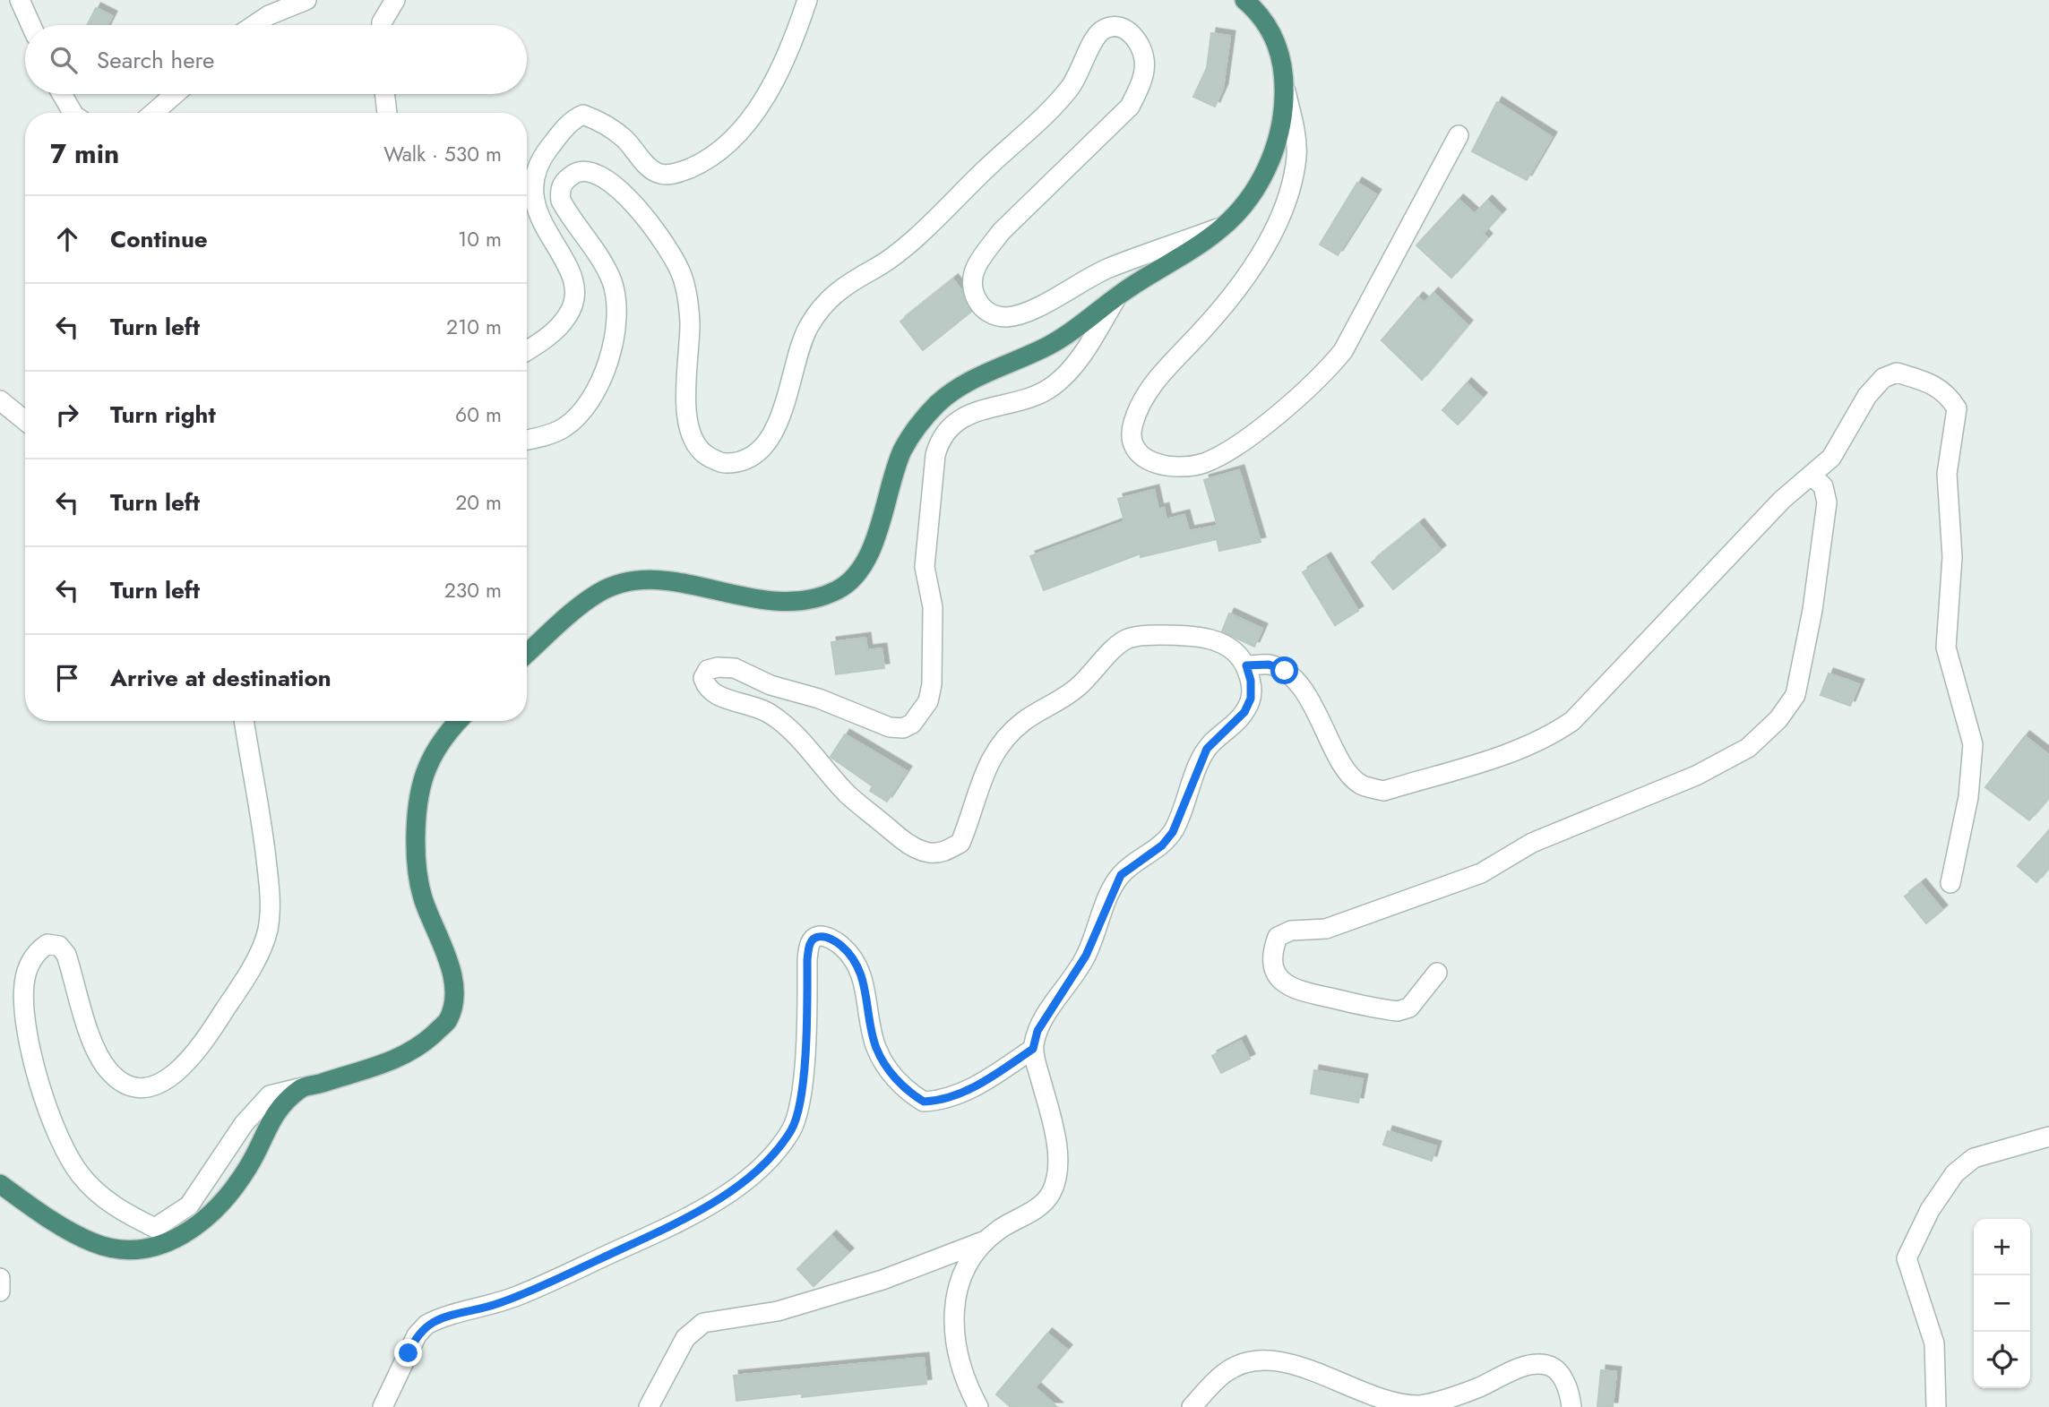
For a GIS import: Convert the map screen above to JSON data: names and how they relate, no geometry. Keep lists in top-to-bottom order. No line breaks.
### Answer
{"page":{"search":"Search here","heading":["7 min","Walk · 530 m"],"list":[["Continue","10 m"],["Turn left","210 m"],["Turn right","60 m"],["Turn left","20 m"],["Turn left","230 m"],"Arrive at destination"],"map_buttons":["+","−"]}}
